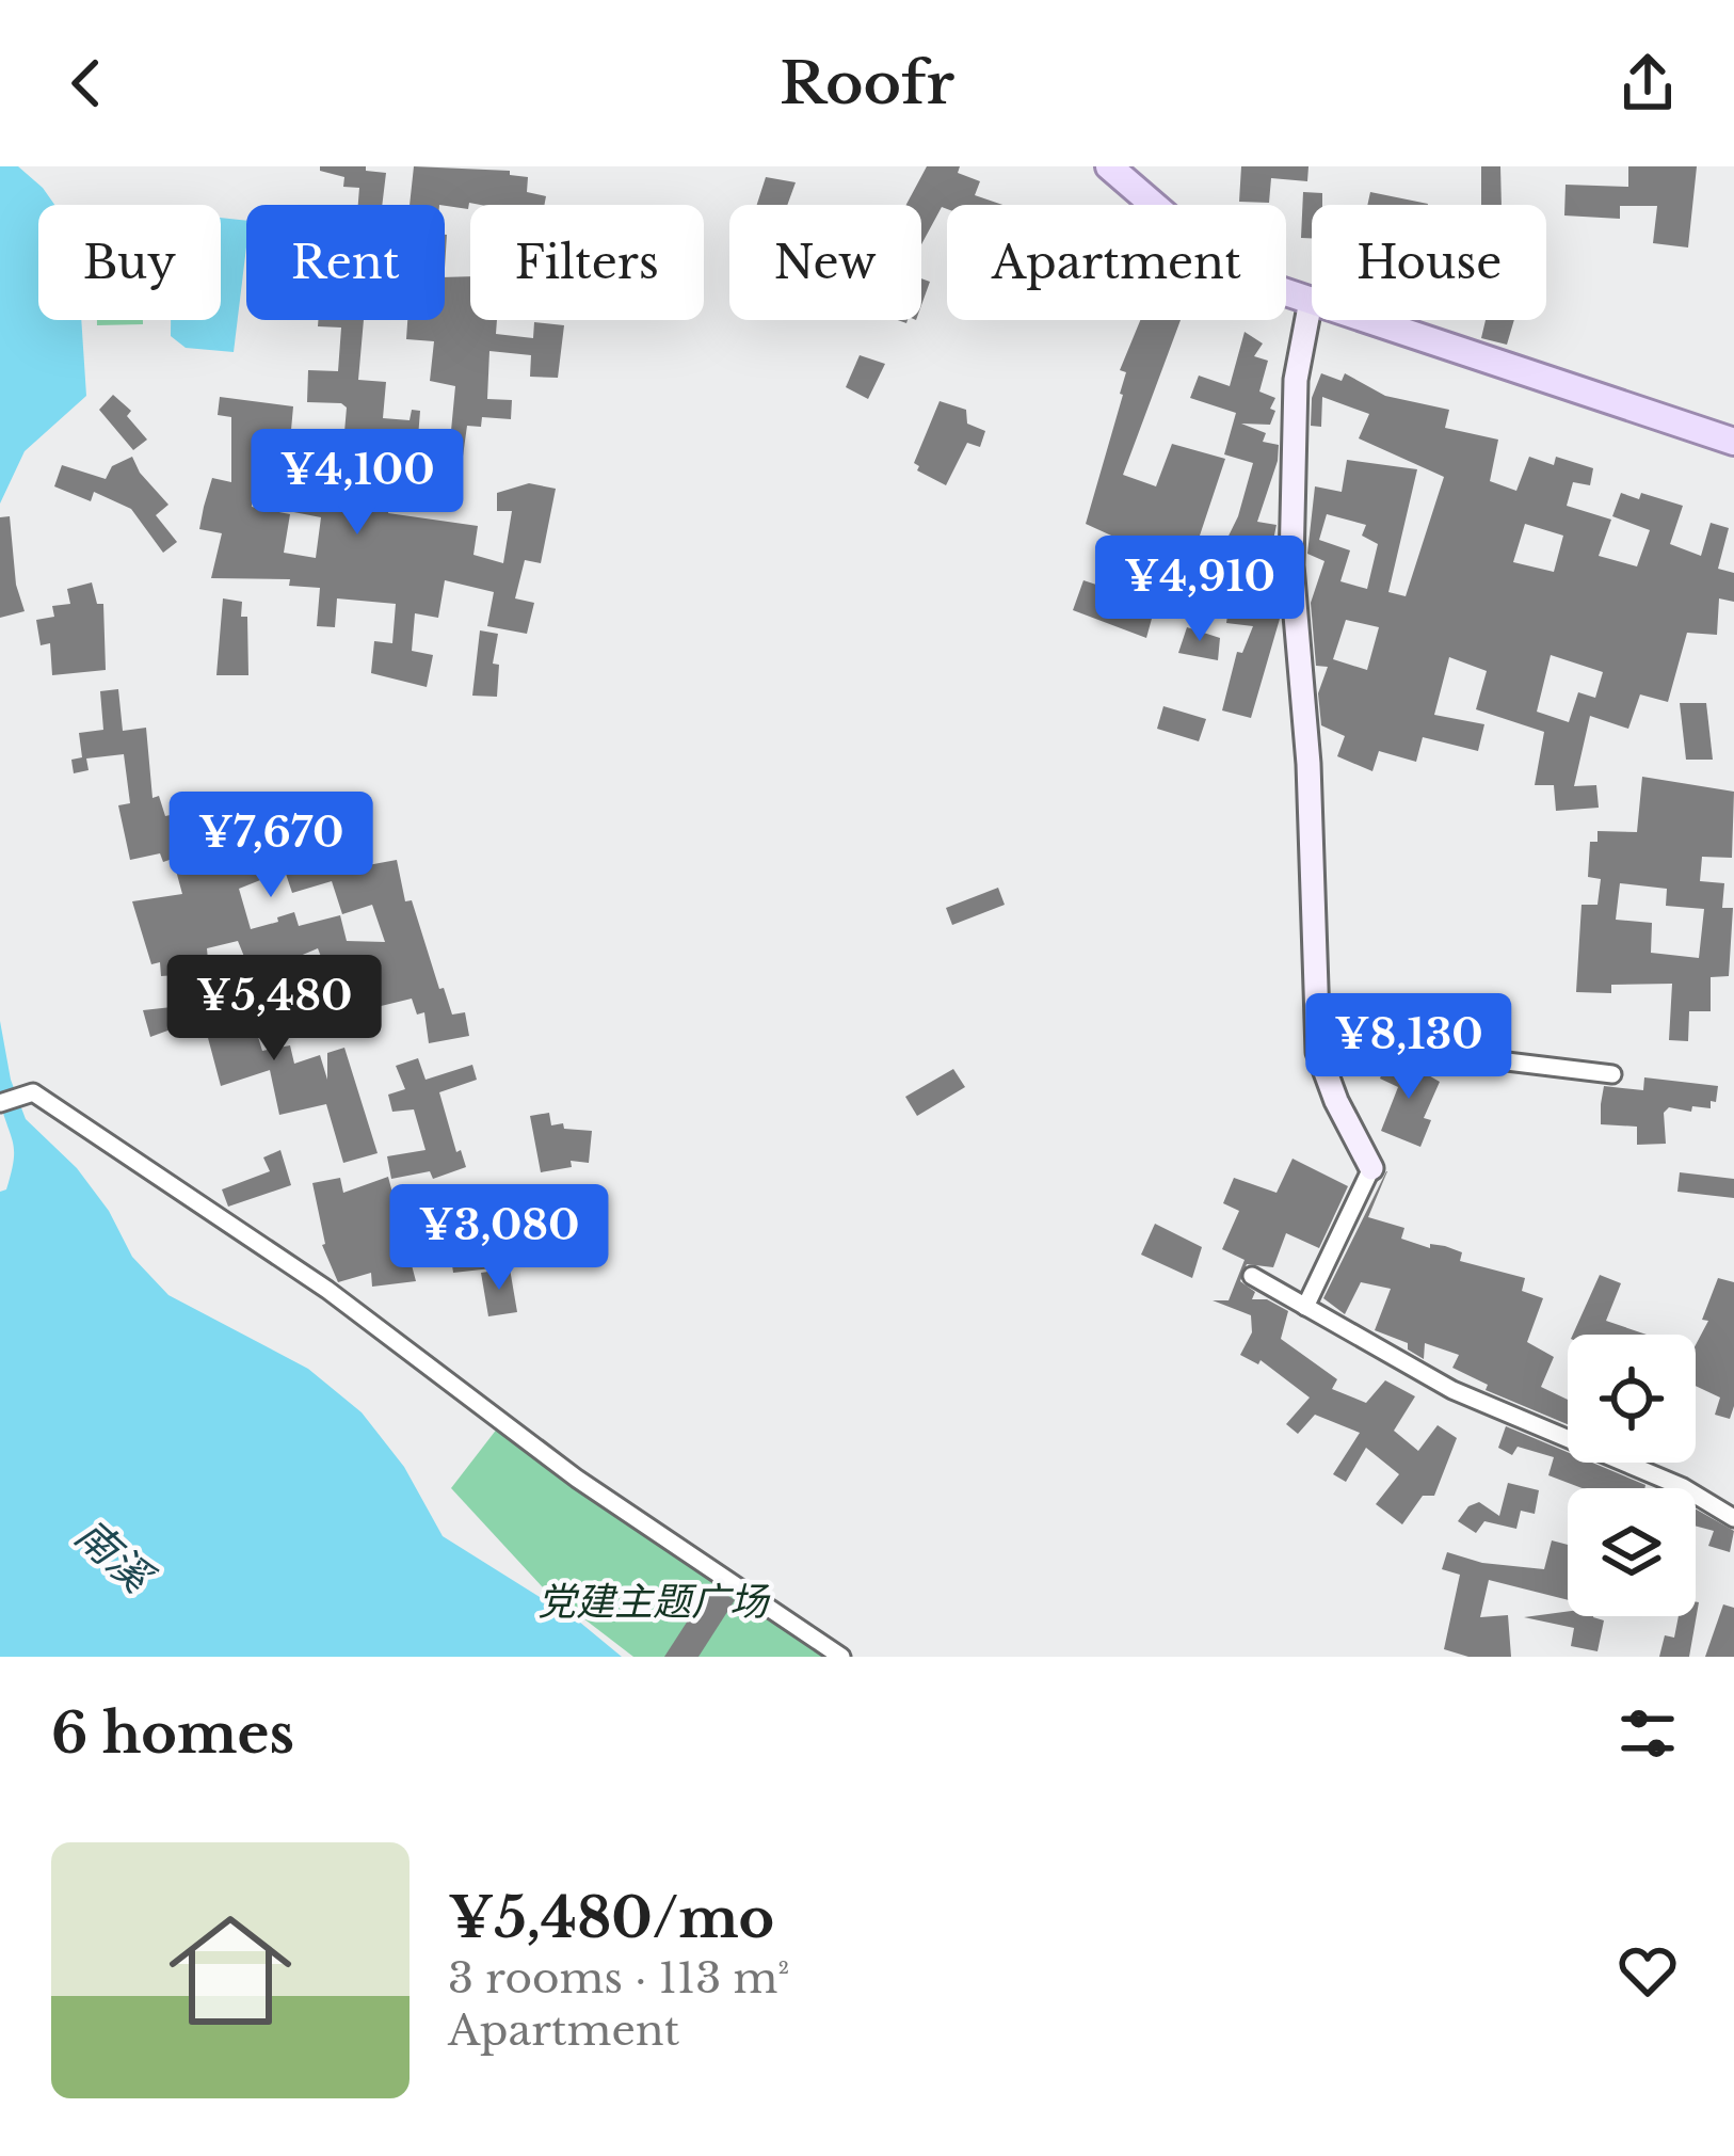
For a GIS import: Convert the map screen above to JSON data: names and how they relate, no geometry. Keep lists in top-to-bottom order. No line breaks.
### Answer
{"water":["南溪"],"parks":["党建主题广场"],"page":{"header":"Roofr","chip":["Buy","Rent","Filters","New","Apartment","House"],"price":["¥4,100","¥4,910","¥7,670","¥5,480","¥8,130","¥3,080"],"heading":"6 homes","list":[{"name":"¥5,480/mo","note":"3 rooms · 113 m² · Apartment"}]}}
